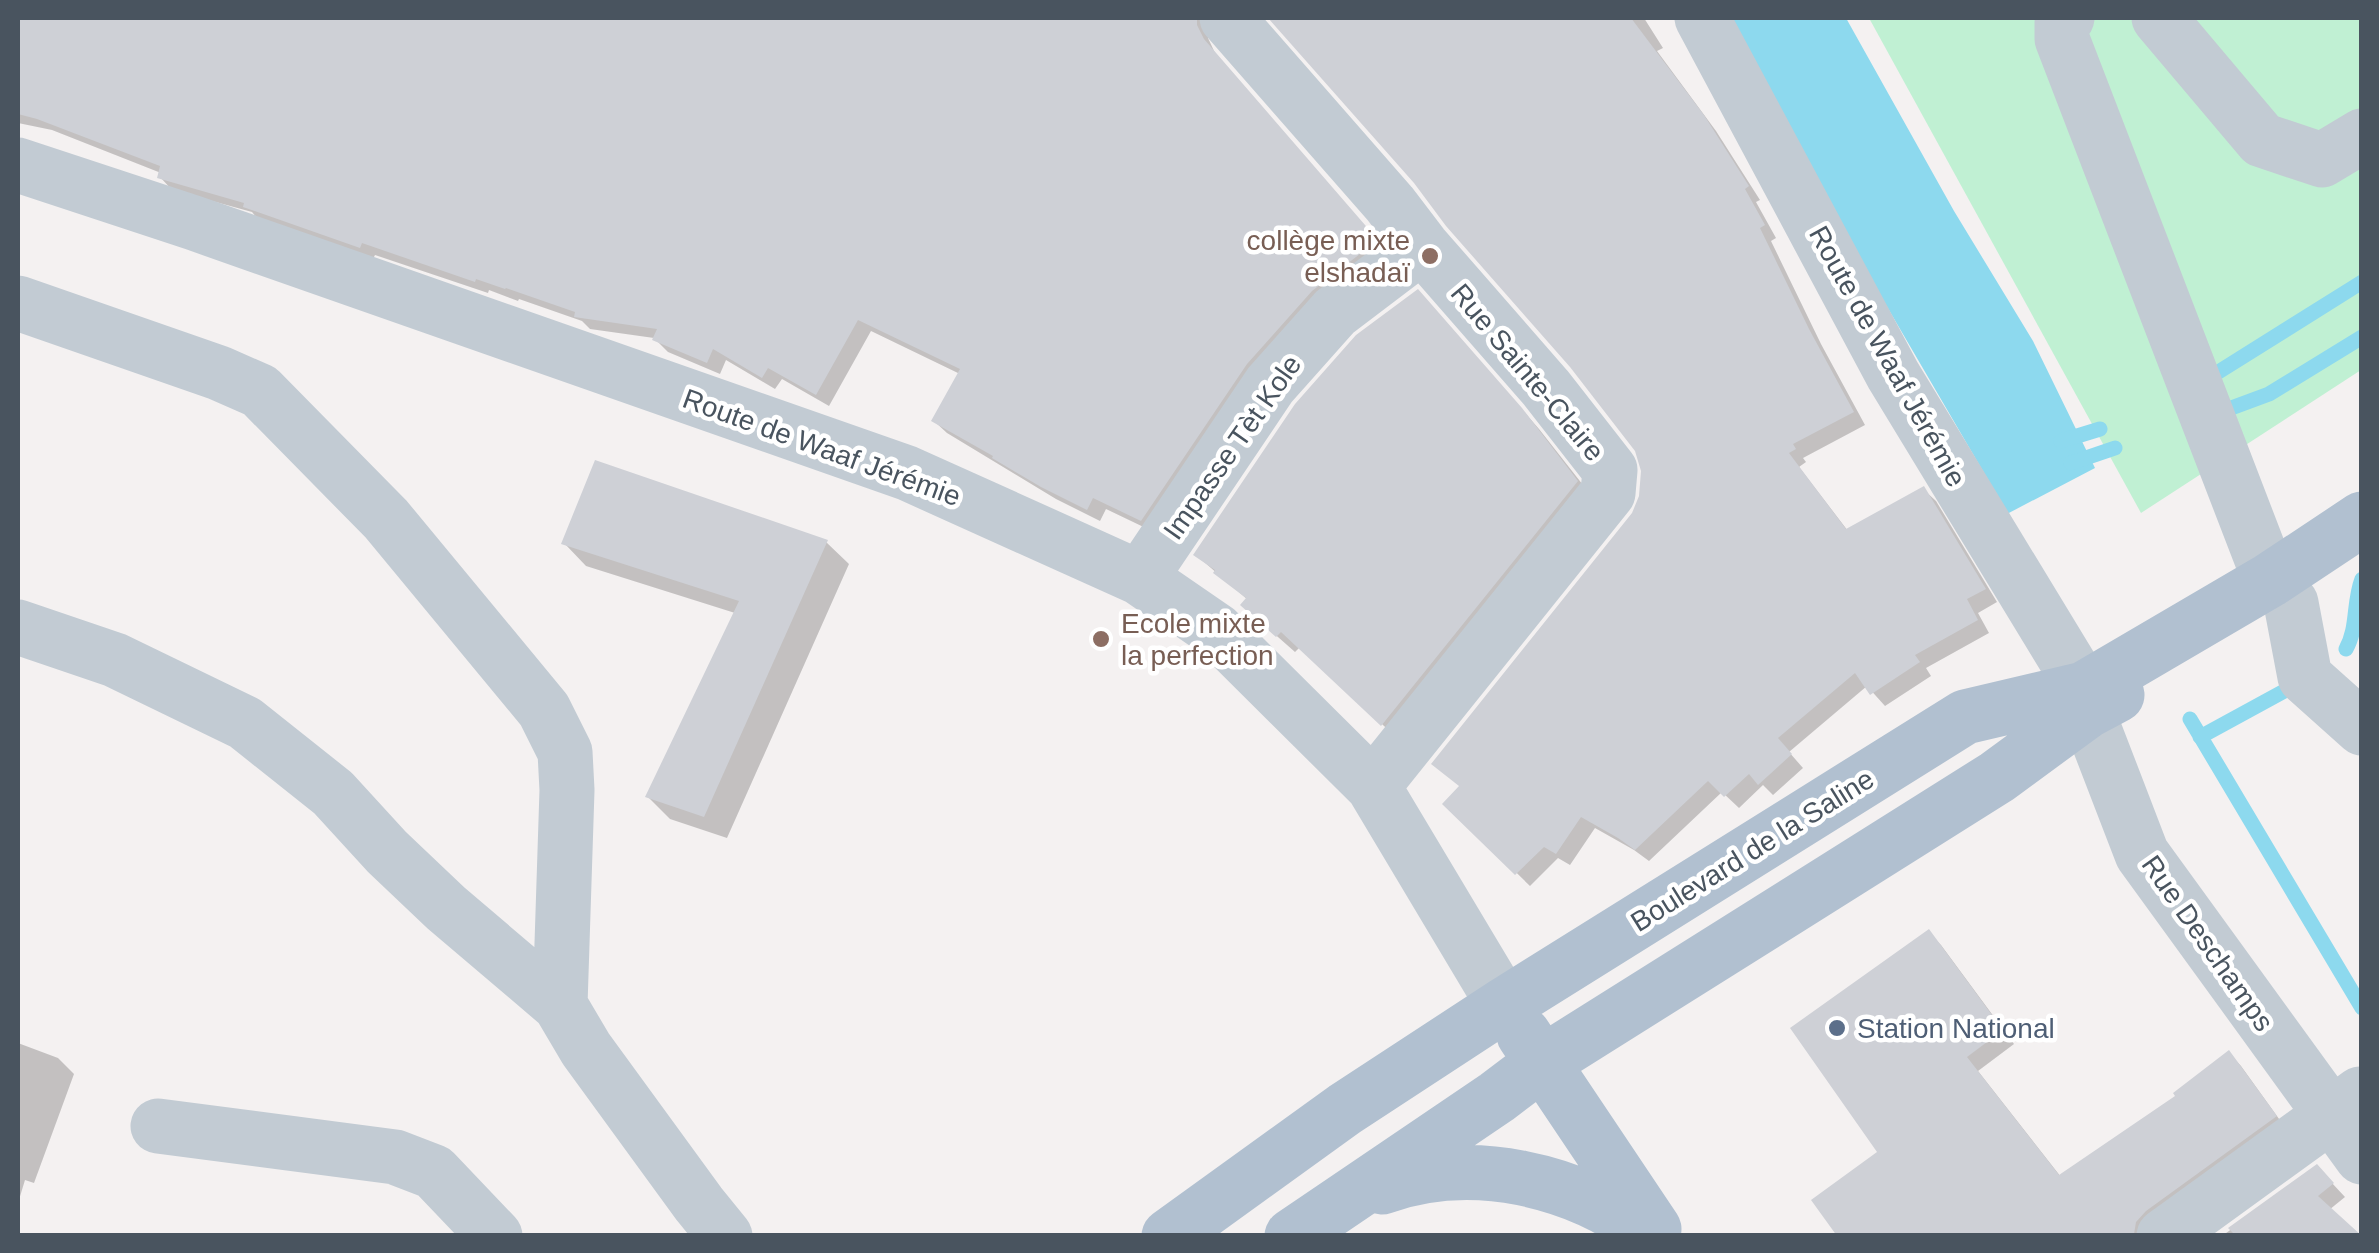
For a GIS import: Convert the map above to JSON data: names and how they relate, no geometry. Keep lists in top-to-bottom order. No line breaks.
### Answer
{"streets":{"main road":["Boulevard de la Saline"],"street":["Route de Waaf Jérémie","Rue Sainte-Claire","Impasse Tèt Kole","Rue Deschamps"]},"crossings":[["Route de Waaf Jérémie","Rue Sainte-Claire"],["Route de Waaf Jérémie","Impasse Tèt Kole"],["Route de Waaf Jérémie","Boulevard de la Saline"],["Route de Waaf Jérémie","Rue Deschamps"],["Rue Sainte-Claire","Impasse Tèt Kole"],["Boulevard de la Saline","Rue Deschamps"]],"places":["collège mixte elshadaï","Ecole mixte la perfection","Station National"]}
